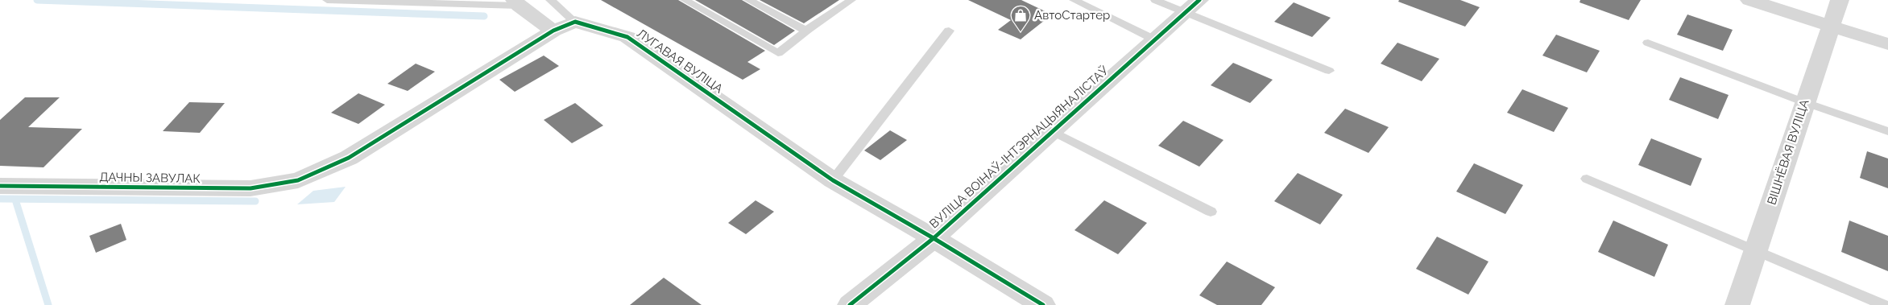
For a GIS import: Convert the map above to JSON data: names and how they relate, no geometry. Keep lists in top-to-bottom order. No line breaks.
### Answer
{"streets":{"street":["ЛУГАВАЯ ВУЛІЦА","ВУЛІЦА ВОІНАЎ-ІНТЭРНАЦЫЯНАЛІСТАЎ","ВІШНЁВАЯ ВУЛІЦА","ДАЧНЫ ЗАВУЛАК"]},"crossings":[["ЛУГАВАЯ ВУЛІЦА","ВУЛІЦА ВОІНАЎ-ІНТЭРНАЦЫЯНАЛІСТАЎ"]],"places":{"shop":["АвтоСтартер"]}}
